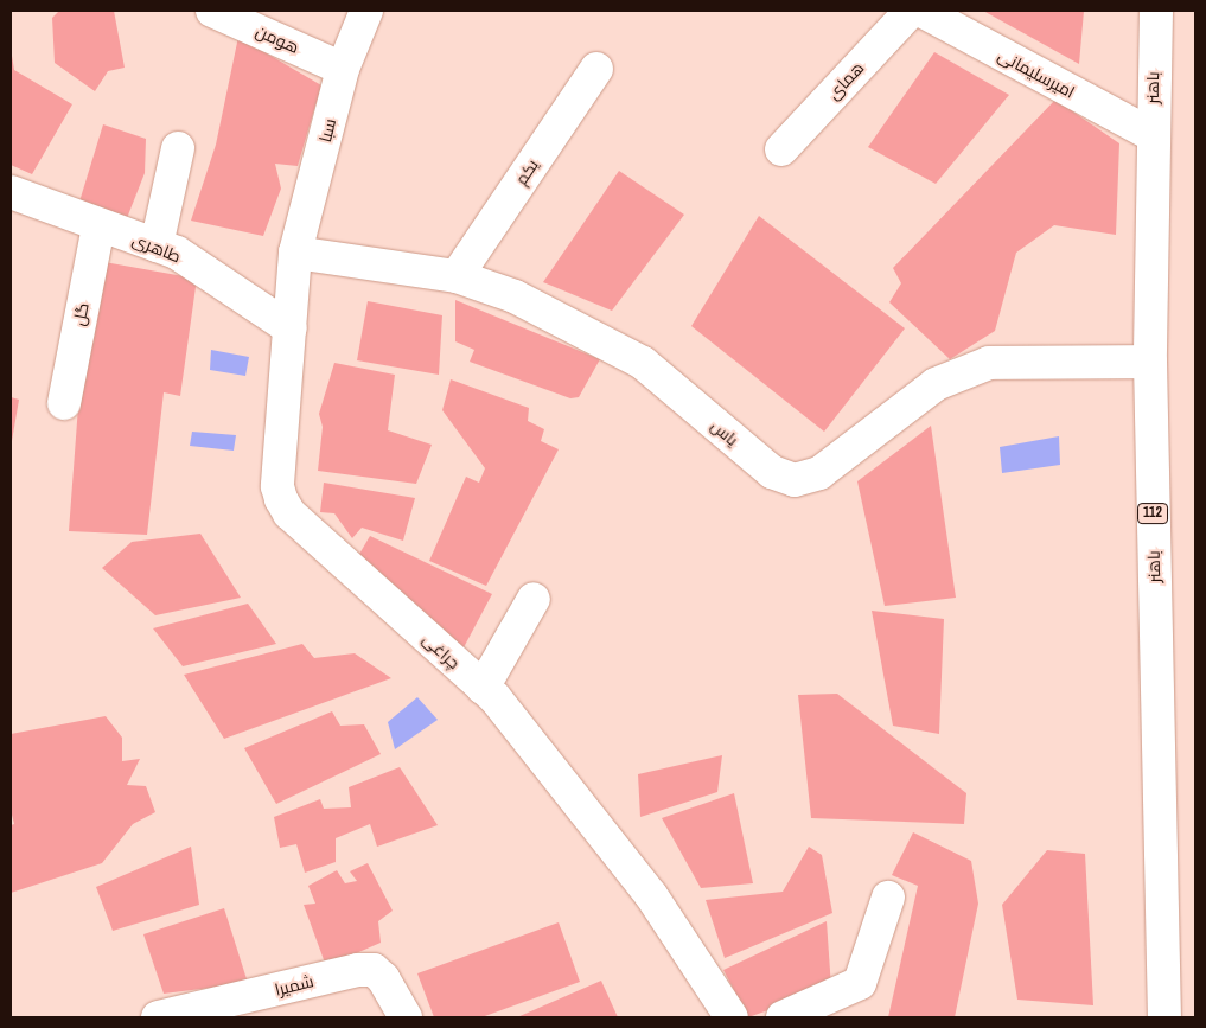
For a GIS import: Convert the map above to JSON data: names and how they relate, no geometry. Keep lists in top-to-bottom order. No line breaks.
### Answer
{"streets":{"street":["هومن","امیرسلیمانی","همای","باهنر","سبا","یکم","طاهری","گل","یاس","112","چراغی","شمیرا"]},"crossings":[["هومن","سبا"],["امیرسلیمانی","باهنر"],["باهنر","یاس"],["سبا","یاس"],["سبا","چراغی"],["یکم","یاس"],["طاهری","گل"],["طاهری","چراغی"],["یاس","چراغی"]]}
